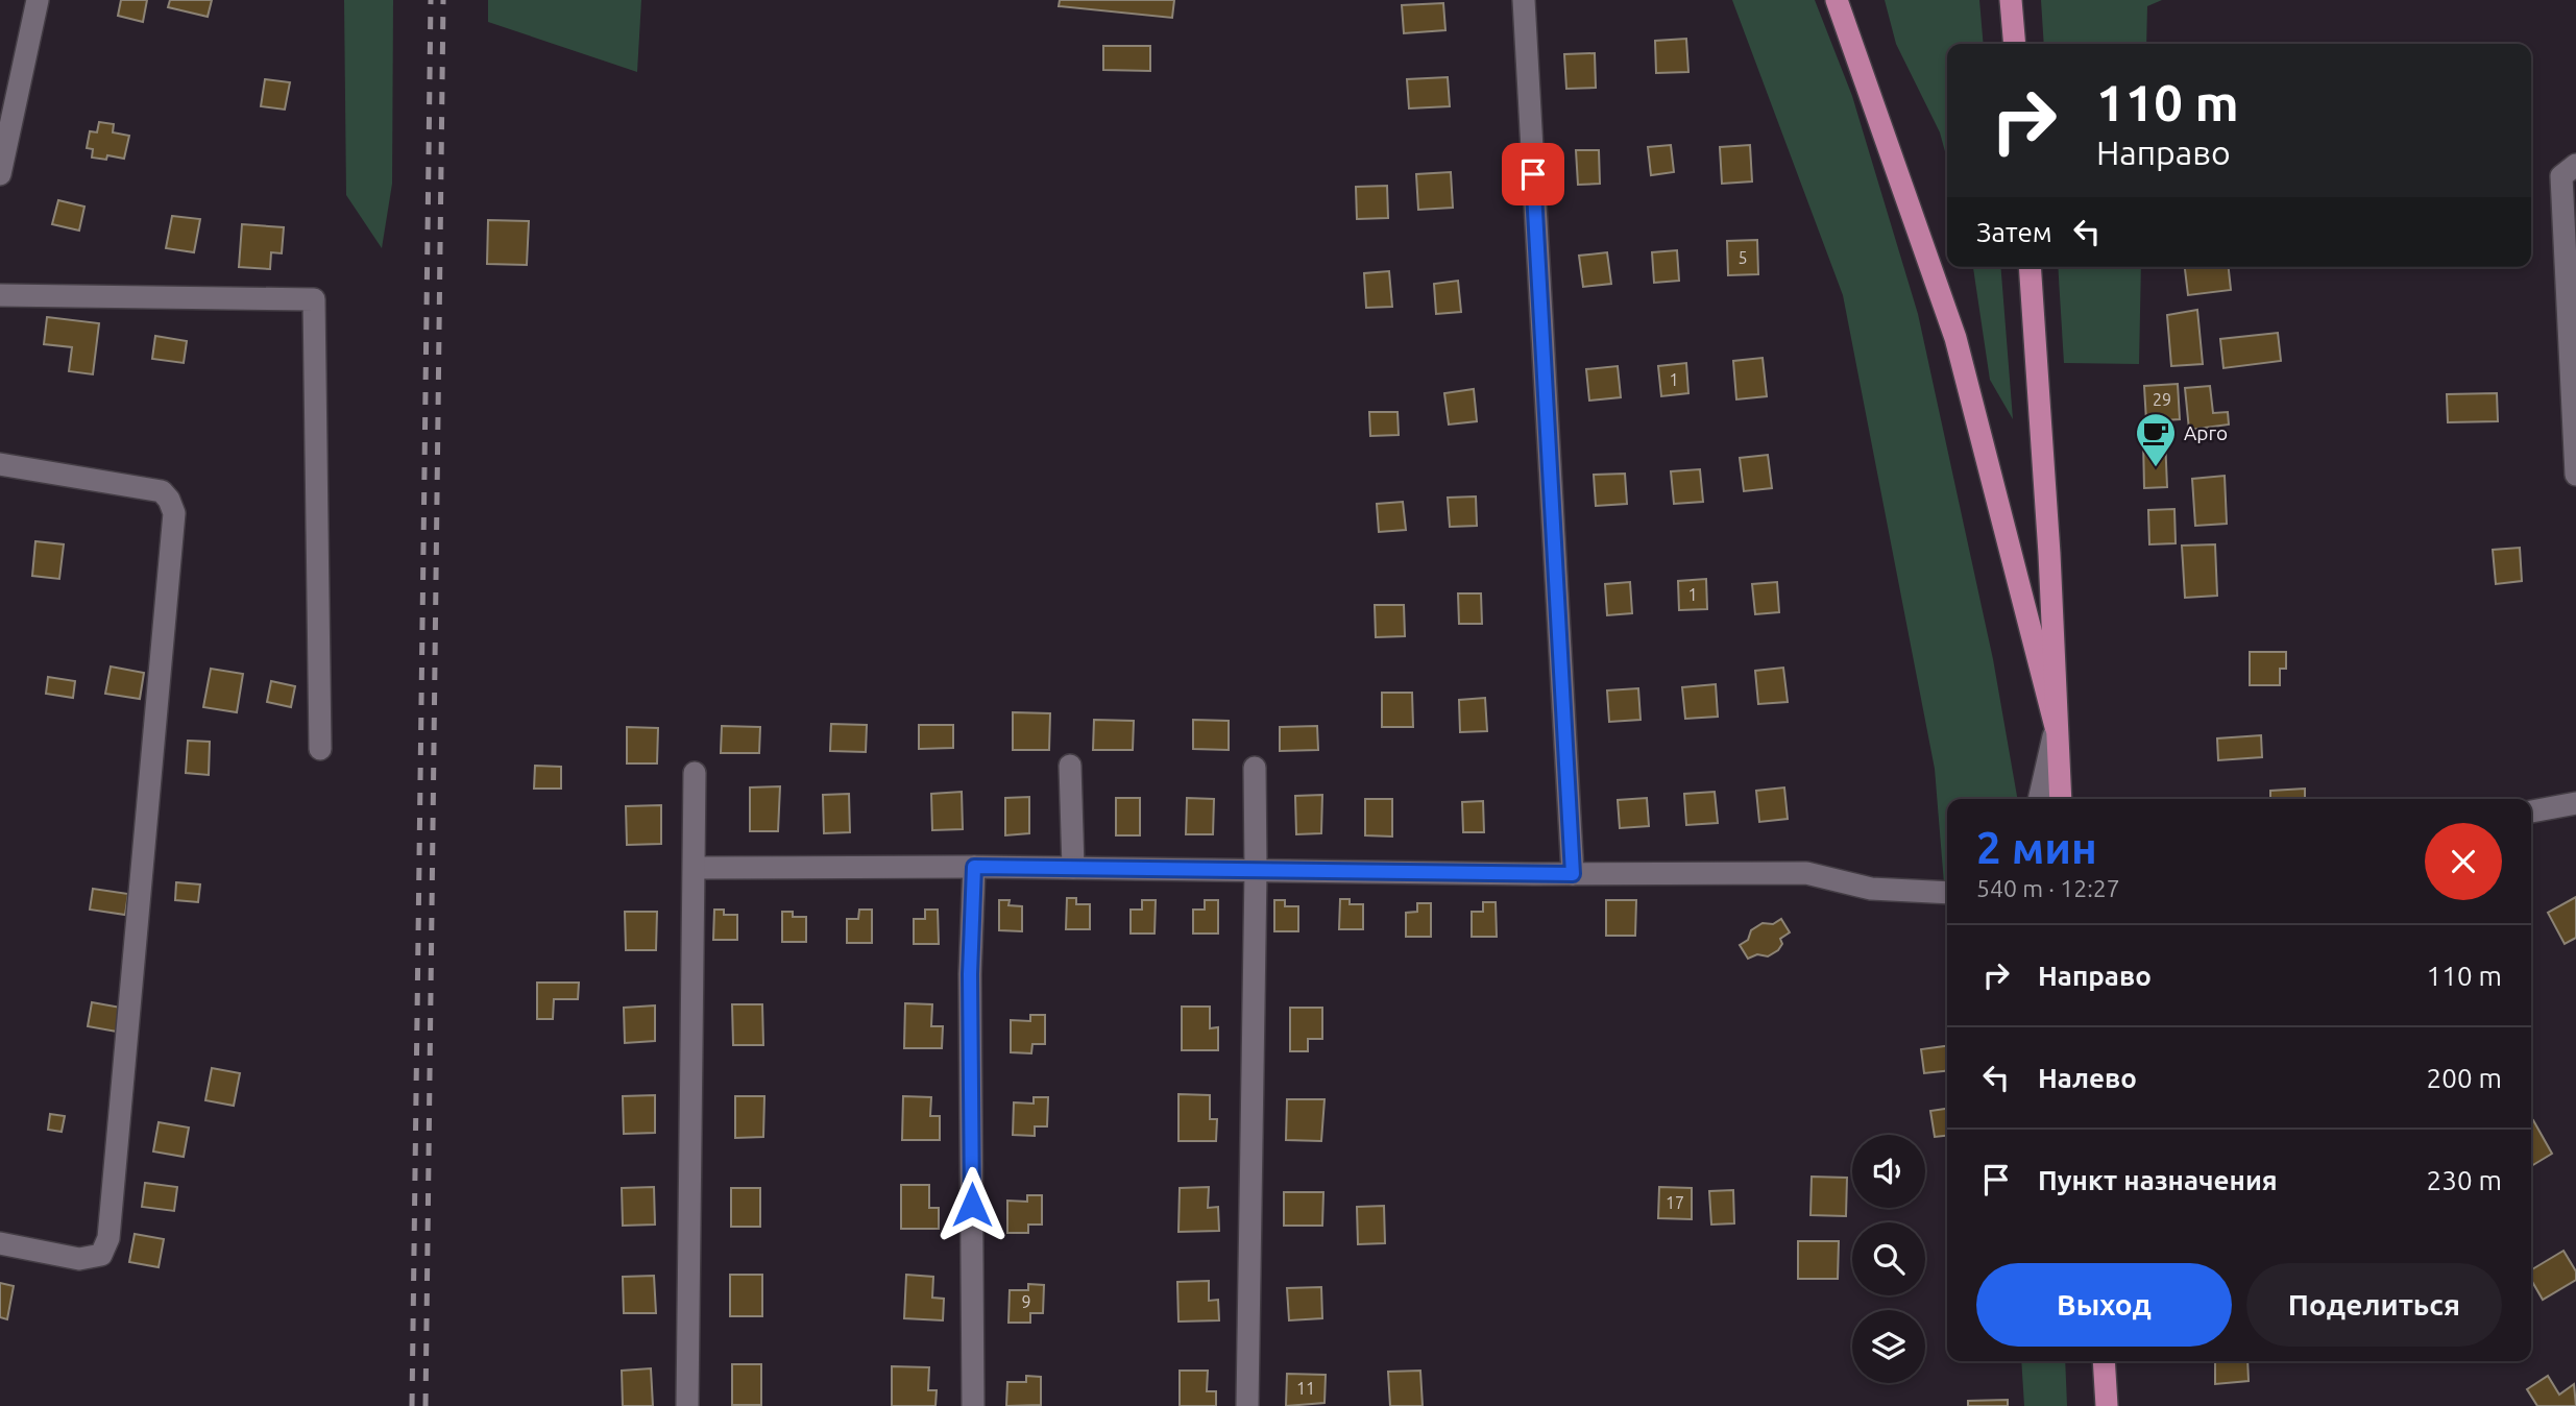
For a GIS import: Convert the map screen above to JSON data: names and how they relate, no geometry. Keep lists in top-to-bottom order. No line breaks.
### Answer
{"places":{"cafe":["Арго"]},"house_numbers":["5","1","29","1","17","9","11"],"page":{"turn":["110 m","Направо"],"then":"Затем","heading":["2 мин","540 m · 12:27"],"list":[{"name":"Направо","value":"110 m"},{"name":"Налево","value":"200 m"},{"name":"Пункт назначения","value":"230 m"}],"buttons":["Выход","Поделиться"]}}
